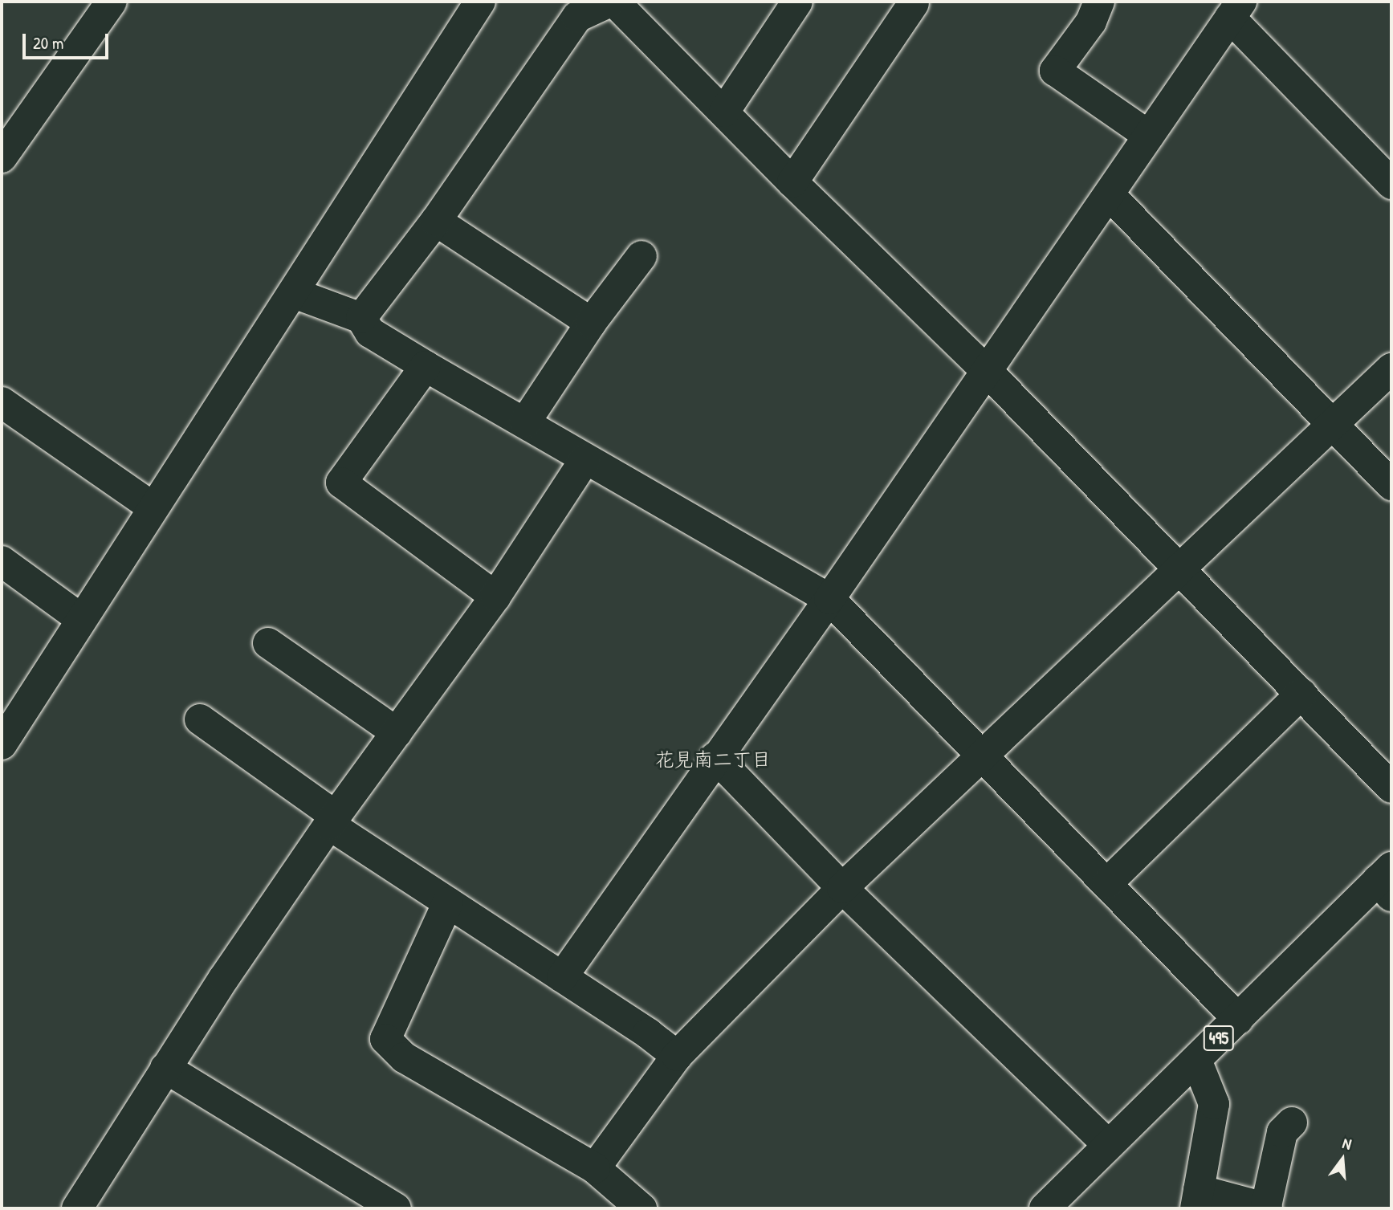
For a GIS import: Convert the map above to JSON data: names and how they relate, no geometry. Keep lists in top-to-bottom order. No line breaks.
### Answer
{"streets":{"main road":["495"]},"districts":["花見南二丁目"],"scale_bar":"20 m","north":"top"}
